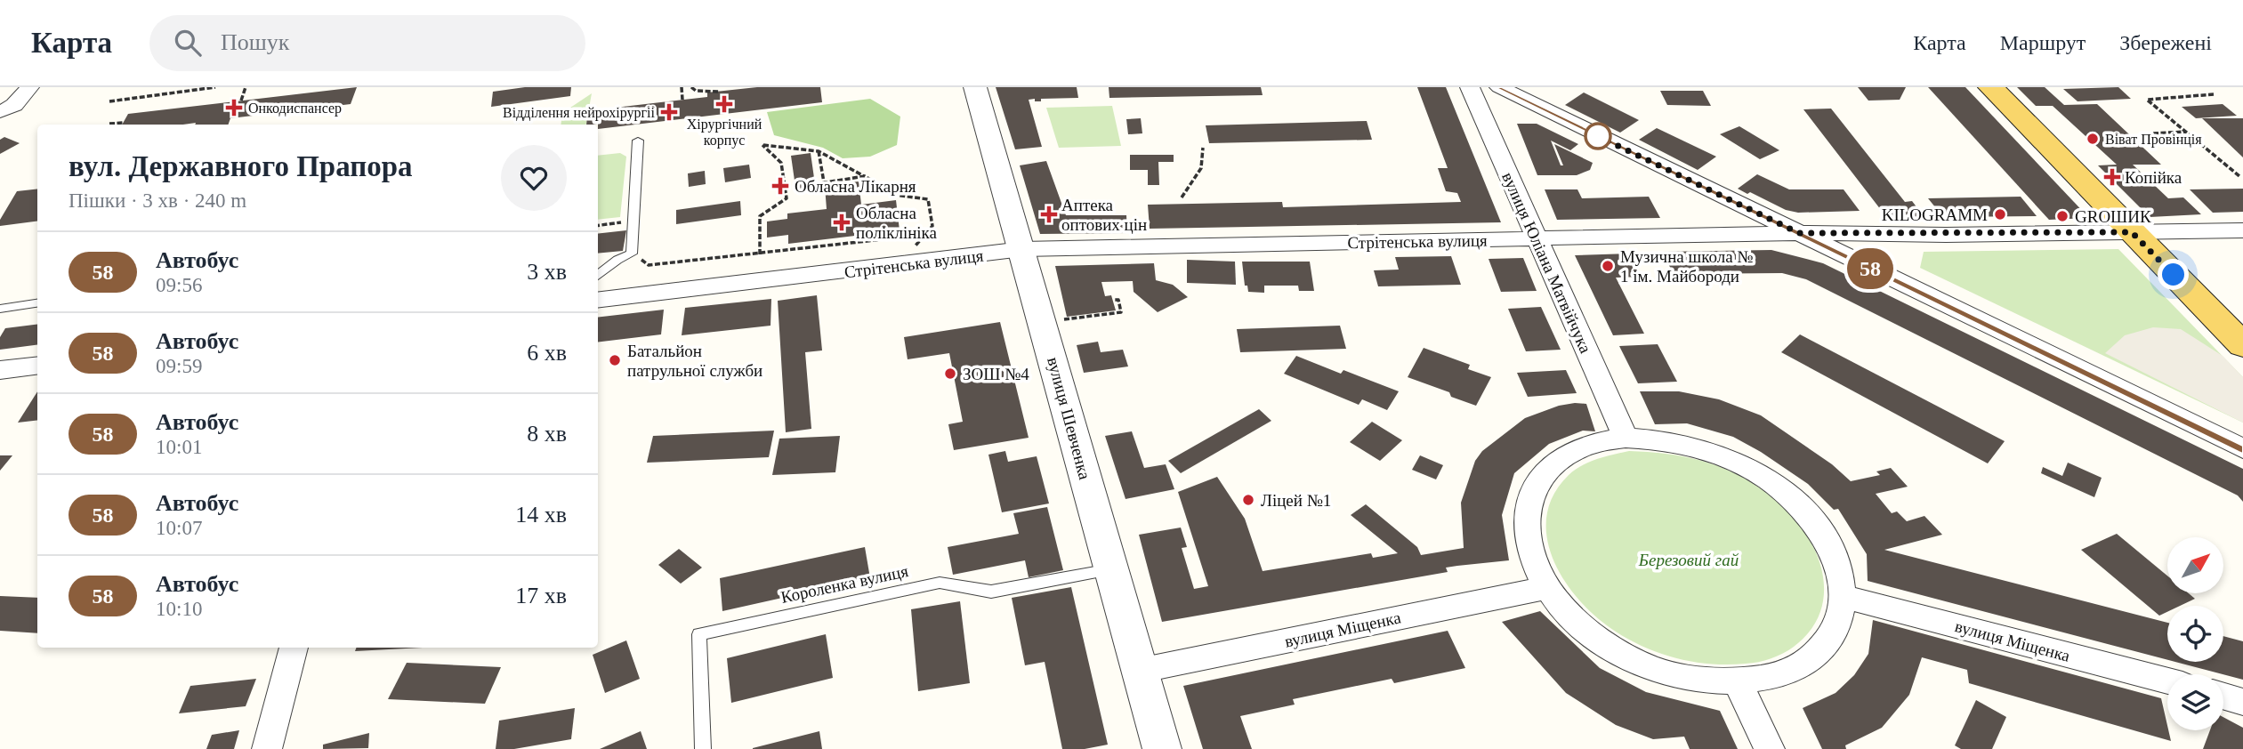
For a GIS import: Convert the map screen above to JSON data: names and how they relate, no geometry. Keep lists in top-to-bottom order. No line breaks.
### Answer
{"streets":{"street":["Стрітенська вулиця","вулиця Юліана Матвійчука","вулиця Шевченка","вулиця Міщенка"],"lane":["Короленка вулиця"]},"crossings":[["Стрітенська вулиця","вулиця Юліана Матвійчука"],["Стрітенська вулиця","вулиця Шевченка"],["вулиця Шевченка","Короленка вулиця"],["вулиця Шевченка","вулиця Міщенка"]],"parks":["Березовий гай"],"places":{"health":["Хірургічний корпус","Онкодиспансер","Відділення нейрохірургіі","Копійка","Обласна Лікарня","Аптека оптових цін","Обласна поліклініка"],"other":["Віват Провінція","KILOGRAMM","GROШИК","Музична школа № 1 ім. Майбороди","Батальйон патрульної служби","ЗОШ №4","Ліцей №1"]},"lines":["bus line 58"],"north":"top right","page":{"header":"Карта","search":"Пошук","nav":["Карта","Маршрут","Збережені"],"on_map":"58","heading":["вул. Державного Прапора","Пішки · 3 хв · 240 m"],"list":[{"mark":"58","name":"Автобус","note":"09:56","value":"3 хв"},{"mark":"58","name":"Автобус","note":"09:59","value":"6 хв"},{"mark":"58","name":"Автобус","note":"10:01","value":"8 хв"},{"mark":"58","name":"Автобус","note":"10:07","value":"14 хв"},{"mark":"58","name":"Автобус","note":"10:10","value":"17 хв"}]}}
